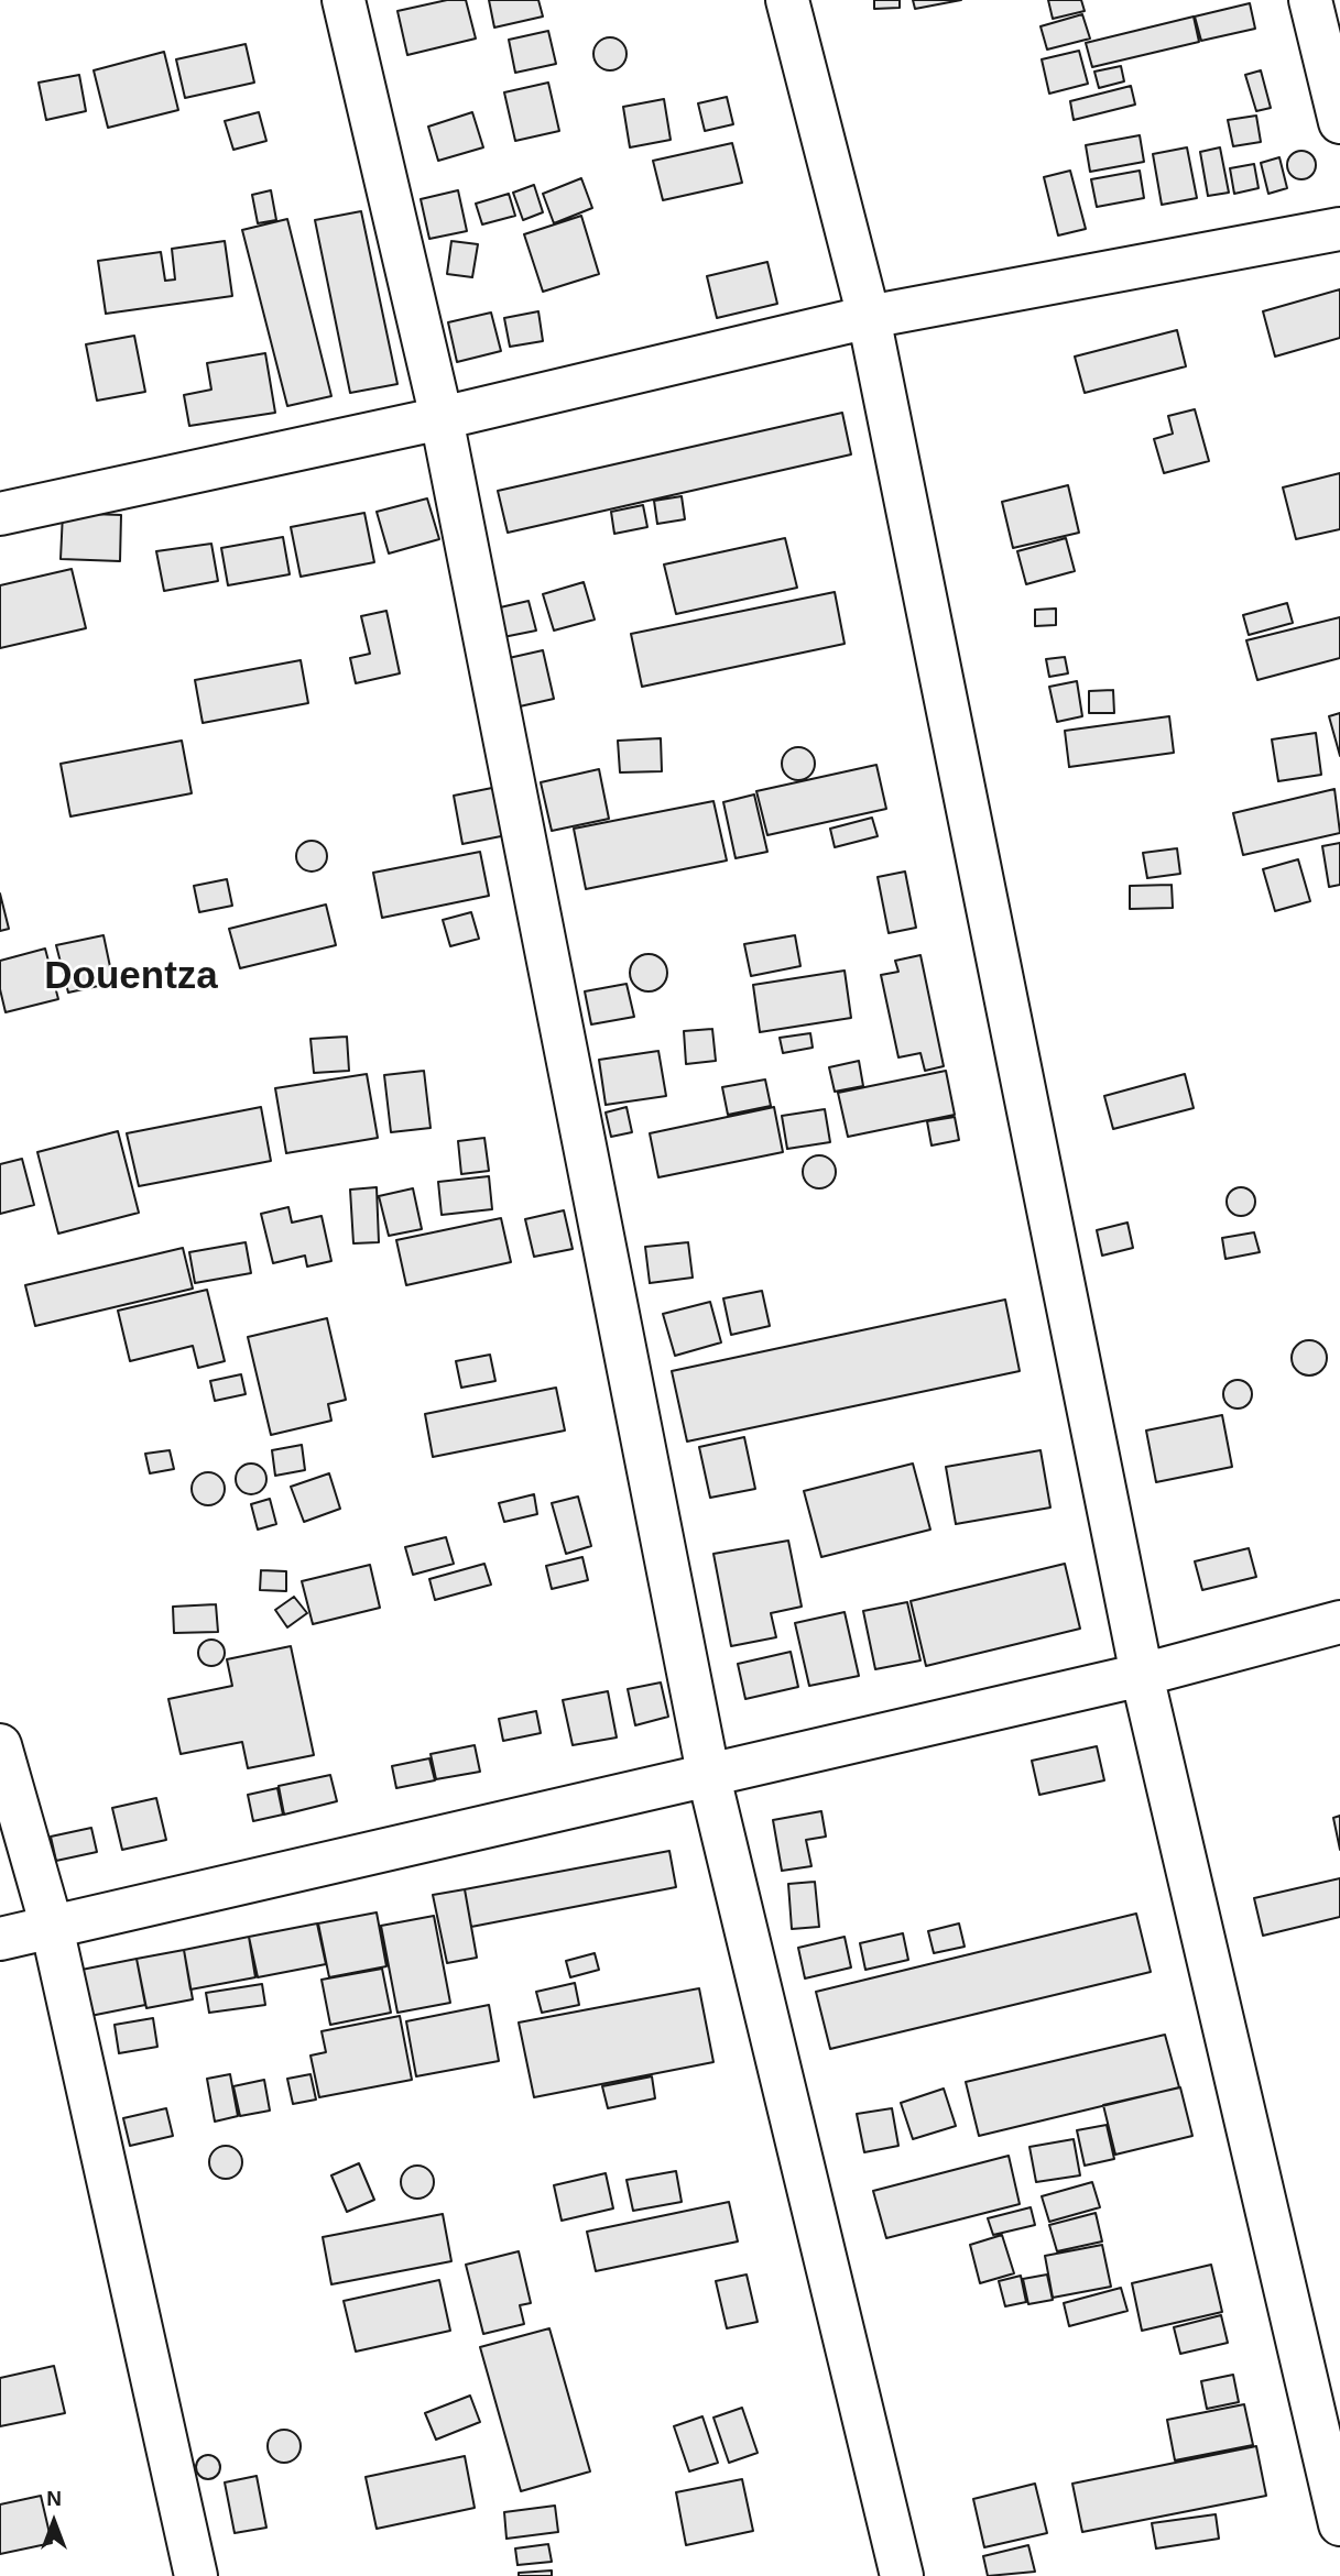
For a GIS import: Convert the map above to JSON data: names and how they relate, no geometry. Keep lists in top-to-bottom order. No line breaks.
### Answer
{"districts":["Douentza"],"north":"top"}
